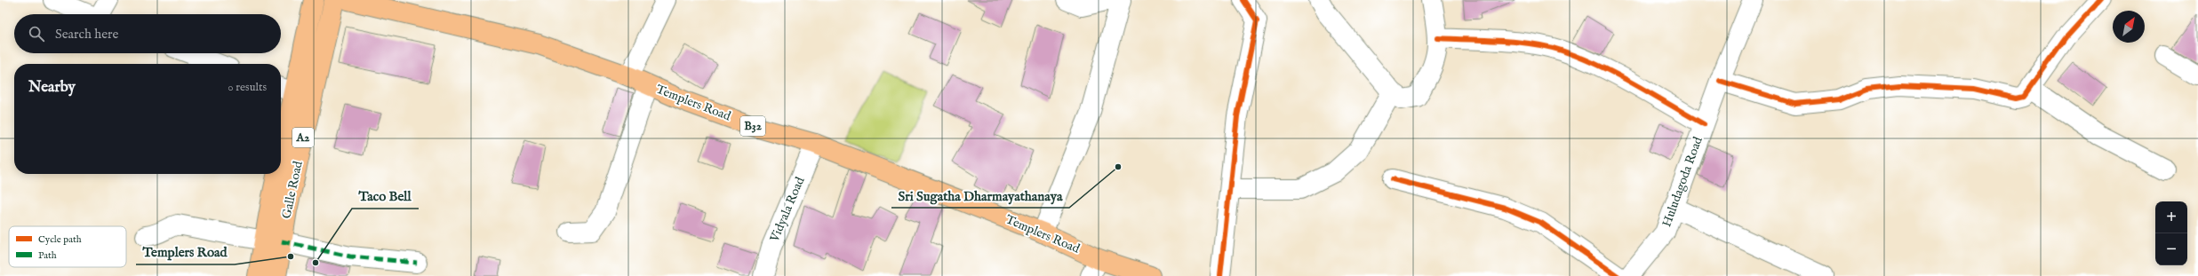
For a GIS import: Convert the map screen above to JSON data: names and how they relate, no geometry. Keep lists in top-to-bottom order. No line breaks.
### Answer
{"streets":{"main road":["Templers Road","B32","A2","Galle Road"],"street":["Huludagoda Road","Vidyala Road"]},"crossings":[["Templers Road","Vidyala Road"]],"places":["Sri Sugatha Dharmayathanaya","Templers Road","Taco Bell"],"legend":["Cycle path","Path"],"north":"top right","page":{"search":"Search here","heading":["Nearby","0 results"],"map_buttons":["+","−"]}}
